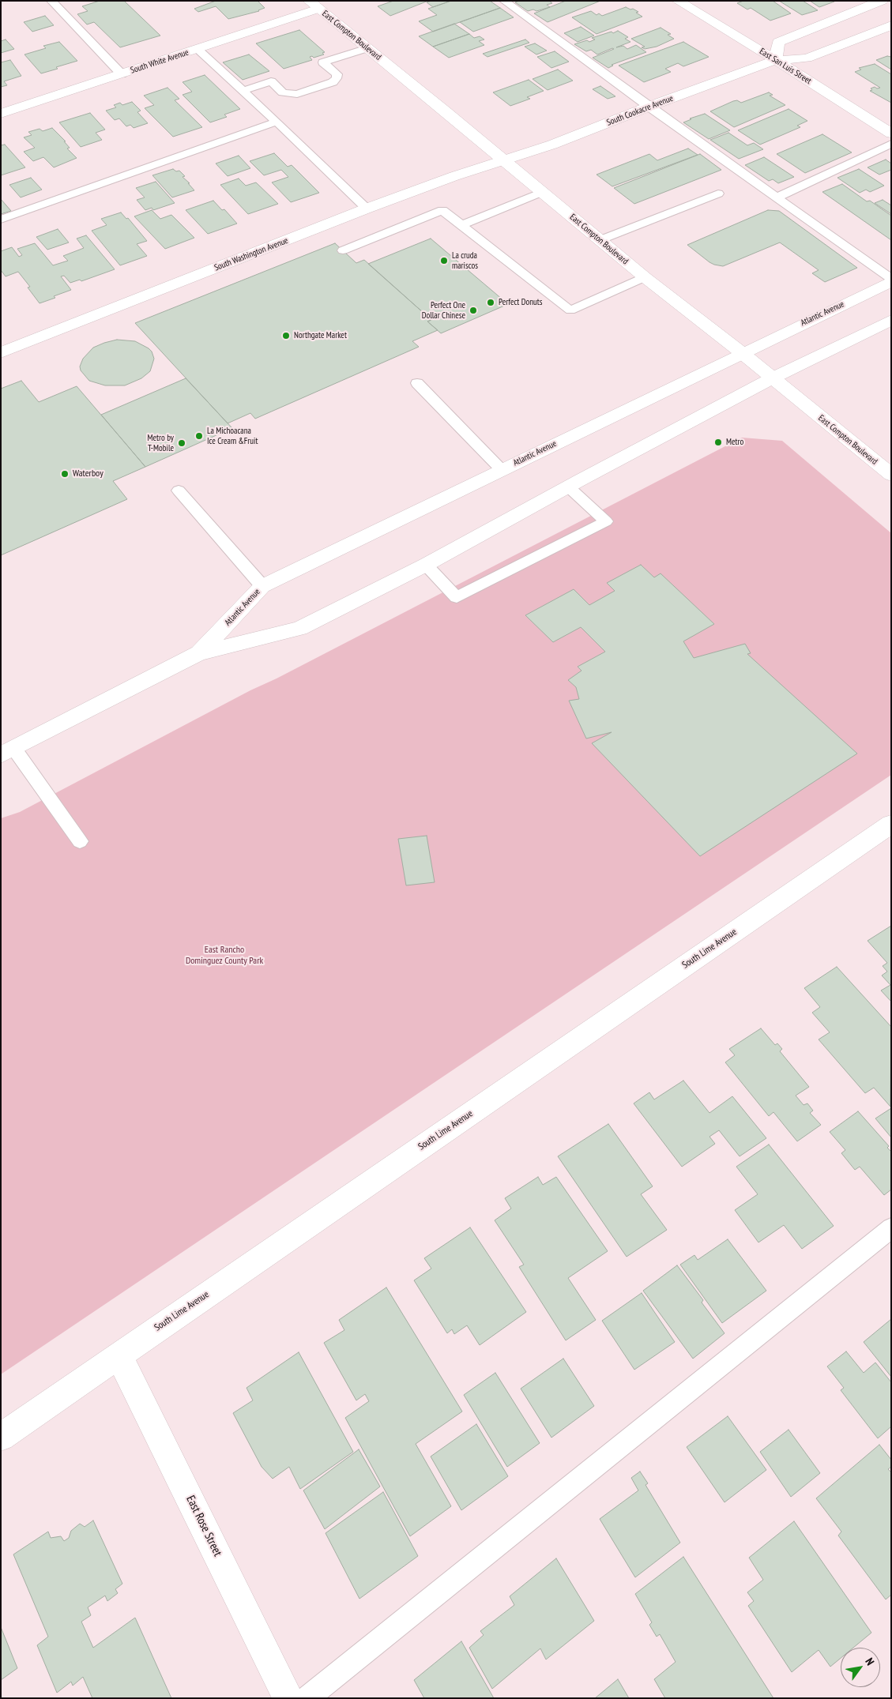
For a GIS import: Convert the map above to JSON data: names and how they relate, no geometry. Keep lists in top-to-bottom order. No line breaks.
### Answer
{"streets":{"street":["East Compton Boulevard","South White Avenue","East San Luis Street","South Cookacre Avenue","South Washington Avenue","Atlantic Avenue","South Lime Avenue","East Rose Street"]},"crossings":[["East Compton Boulevard","South White Avenue"],["East Compton Boulevard","South Cookacre Avenue"],["East Compton Boulevard","South Washington Avenue"],["East Compton Boulevard","Atlantic Avenue"],["East San Luis Street","South Cookacre Avenue"],["South Cookacre Avenue","South Washington Avenue"],["South Lime Avenue","East Rose Street"]],"parks":["East Rancho Dominguez County Park"],"places":["La cruda mariscos","Perfect Donuts","Perfect One Dollar Chinese","Northgate Market","La Michoacana Ice Cream &Fruit","Metro","Metro by T-Mobile","Waterboy"],"north":"top right"}
